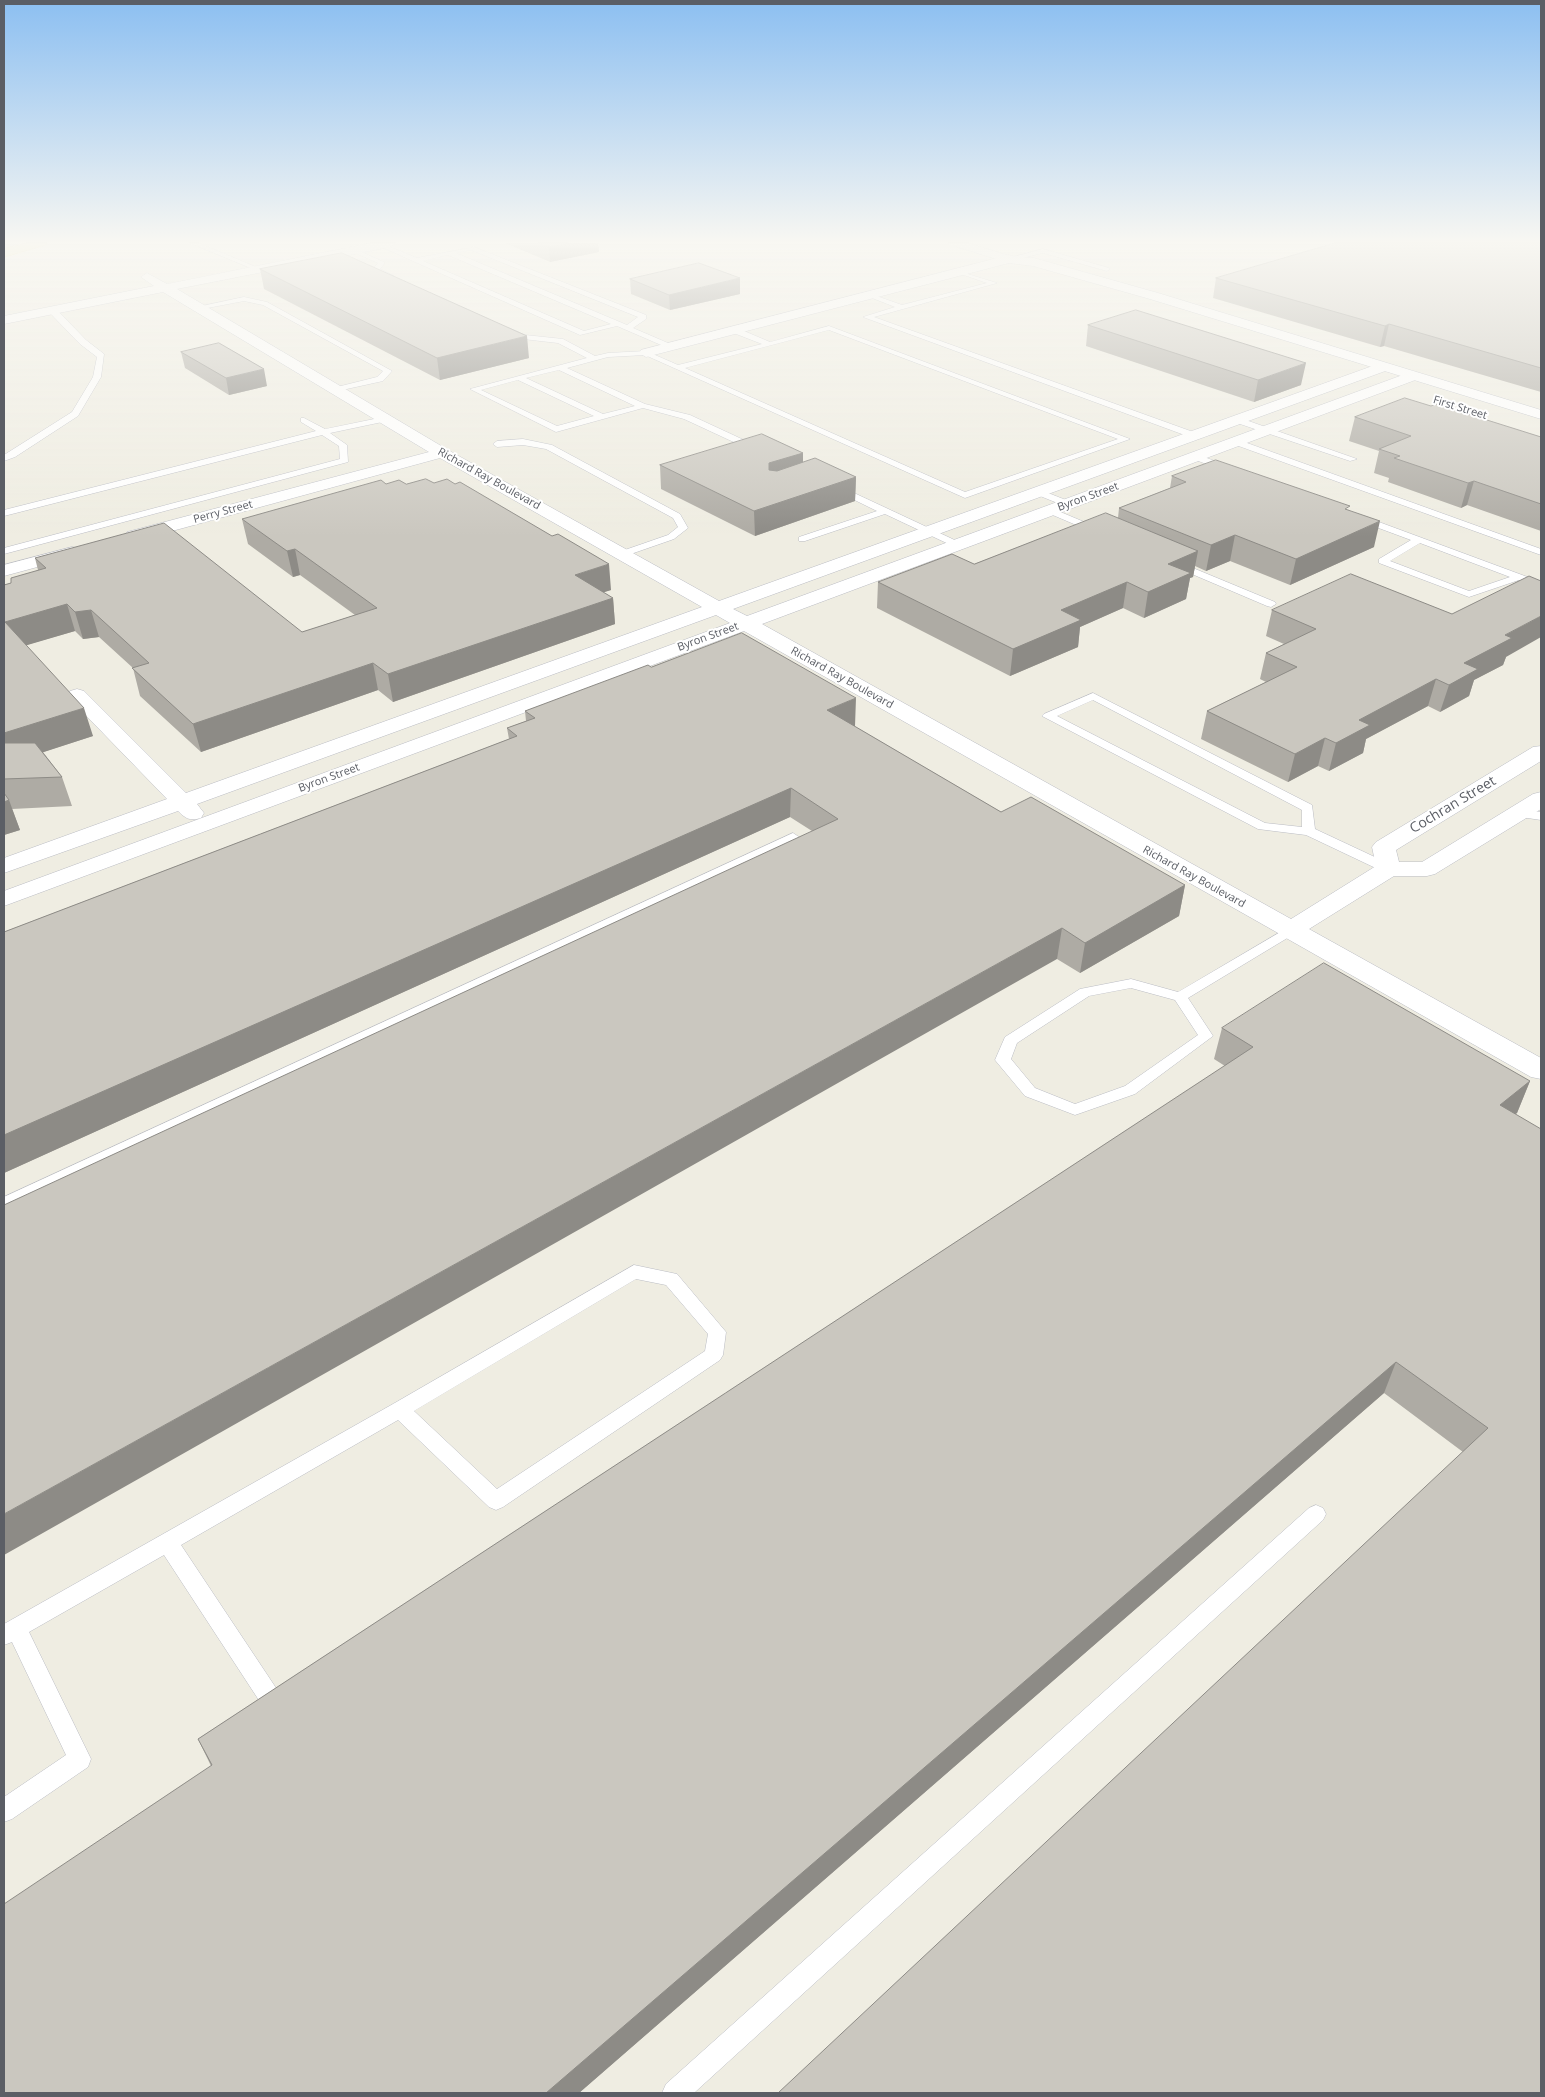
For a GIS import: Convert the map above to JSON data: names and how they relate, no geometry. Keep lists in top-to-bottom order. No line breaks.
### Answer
{"streets":{"street":["First Street","Richard Ray Boulevard","Byron Street","Perry Street","Cochran Street"]},"crossings":[["First Street","Byron Street"],["Richard Ray Boulevard","Byron Street"],["Richard Ray Boulevard","Perry Street"]]}
